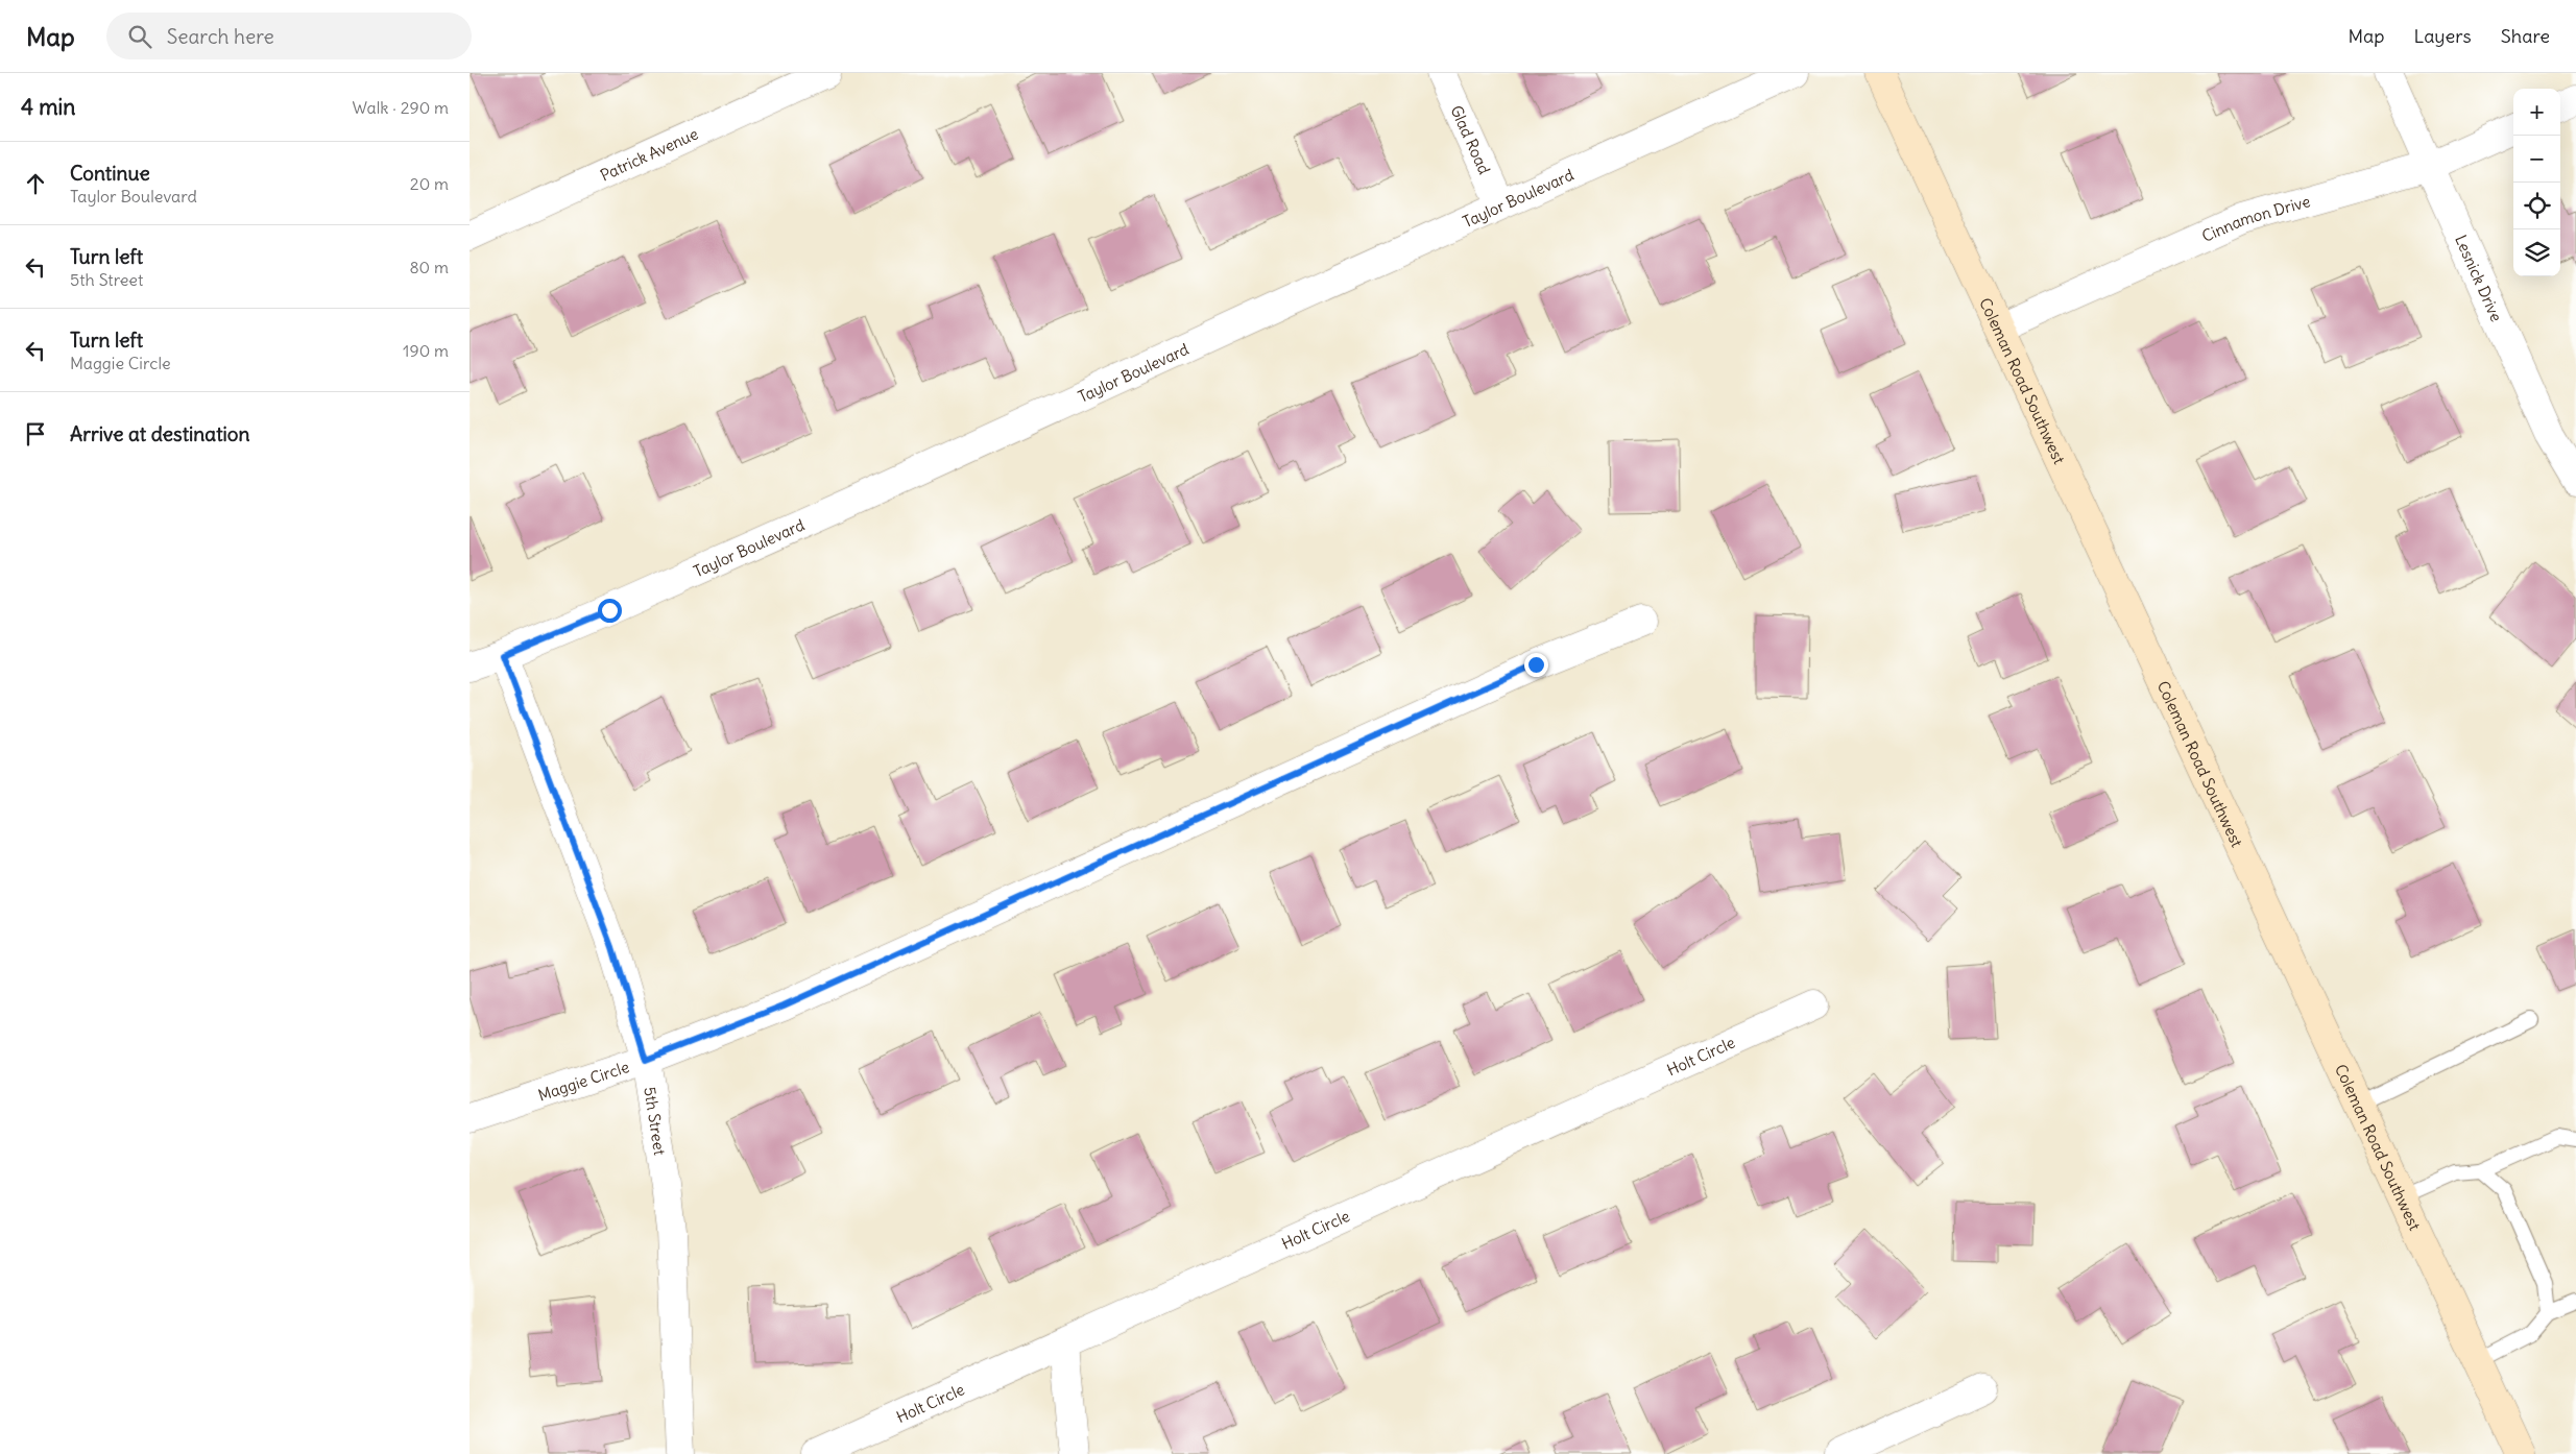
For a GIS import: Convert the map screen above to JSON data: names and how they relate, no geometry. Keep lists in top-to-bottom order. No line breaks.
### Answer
{"streets":{"street":["Glad Road","Patrick Avenue","Taylor Boulevard","Cinnamon Drive","Lesnick Drive","Coleman Road Southwest","Holt Circle","Maggie Circle","5th Street"]},"crossings":[["Glad Road","Taylor Boulevard"],["Taylor Boulevard","5th Street"],["Cinnamon Drive","Lesnick Drive"],["Cinnamon Drive","Coleman Road Southwest"],["Maggie Circle","5th Street"]],"page":{"header":"Map","search":"Search here","nav":["Map","Layers","Share"],"heading":["4 min","Walk · 290 m"],"map_buttons":["+","−"],"list":[["Continue","Taylor Boulevard","20 m"],["Turn left","5th Street","80 m"],["Turn left","Maggie Circle","190 m"],"Arrive at destination"]}}
